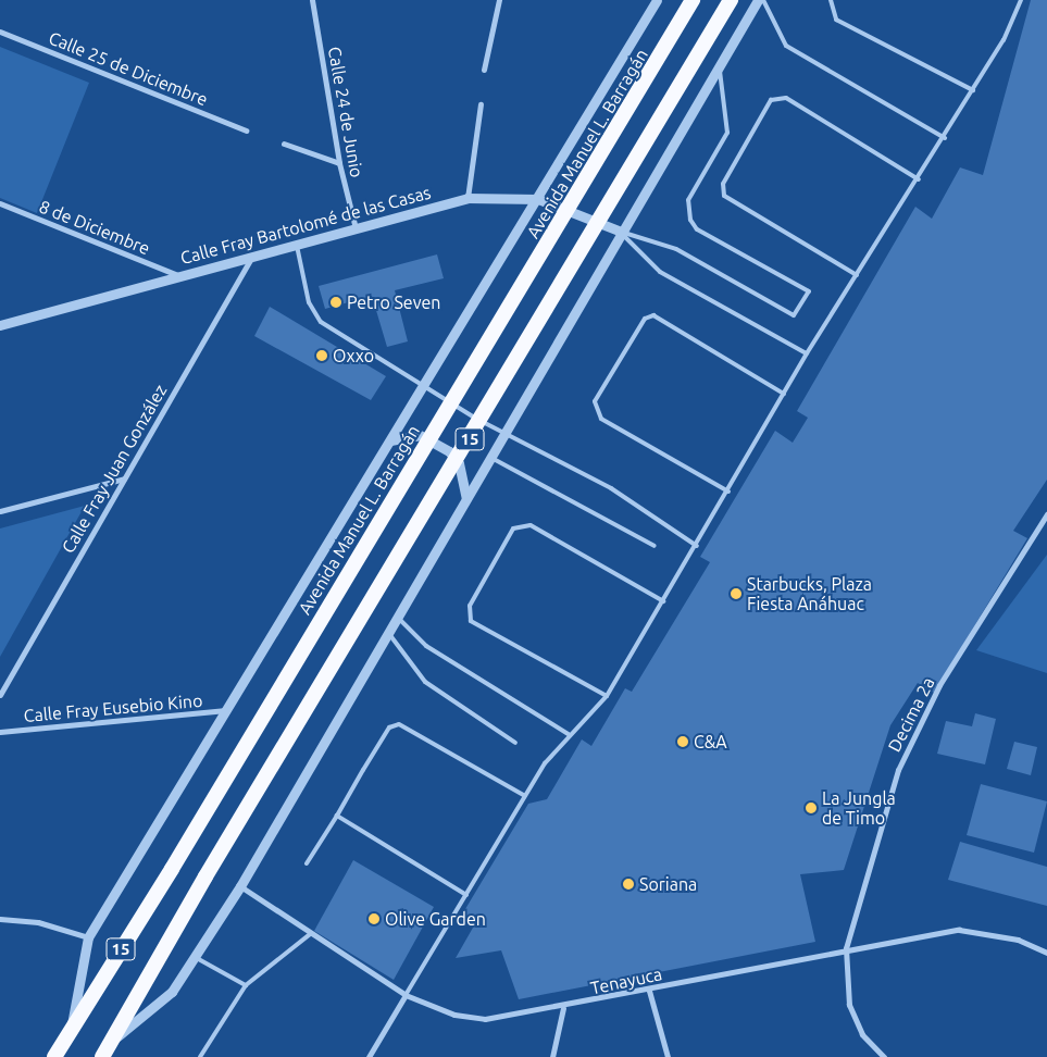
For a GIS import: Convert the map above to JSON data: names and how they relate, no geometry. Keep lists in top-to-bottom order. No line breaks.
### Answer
{"streets":{"highway":["Avenida Manuel L. Barragán","15"],"street":["Calle 25 de Diciembre","Calle 24 de Junio","Calle Fray Bartolomé de las Casas","8 de Diciembre","Calle Fray Juan González","Calle Fray Eusebio Kino","Decima 2a","Tenayuca"]},"crossings":[["Calle 24 de Junio","Calle Fray Bartolomé de las Casas"],["Calle Fray Bartolomé de las Casas","8 de Diciembre"],["Calle Fray Bartolomé de las Casas","Calle Fray Juan González"],["Decima 2a","Tenayuca"]],"places":["Petro Seven","Oxxo","Starbucks, Plaza Fiesta Anáhuac","C&A","La Jungla de Timo","Soriana","Olive Garden"]}
